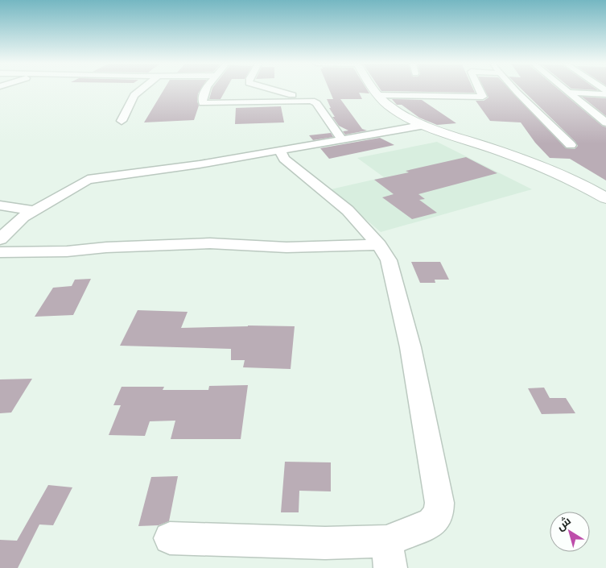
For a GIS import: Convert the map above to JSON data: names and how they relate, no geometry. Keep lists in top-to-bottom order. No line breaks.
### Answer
{"north":"top left"}
